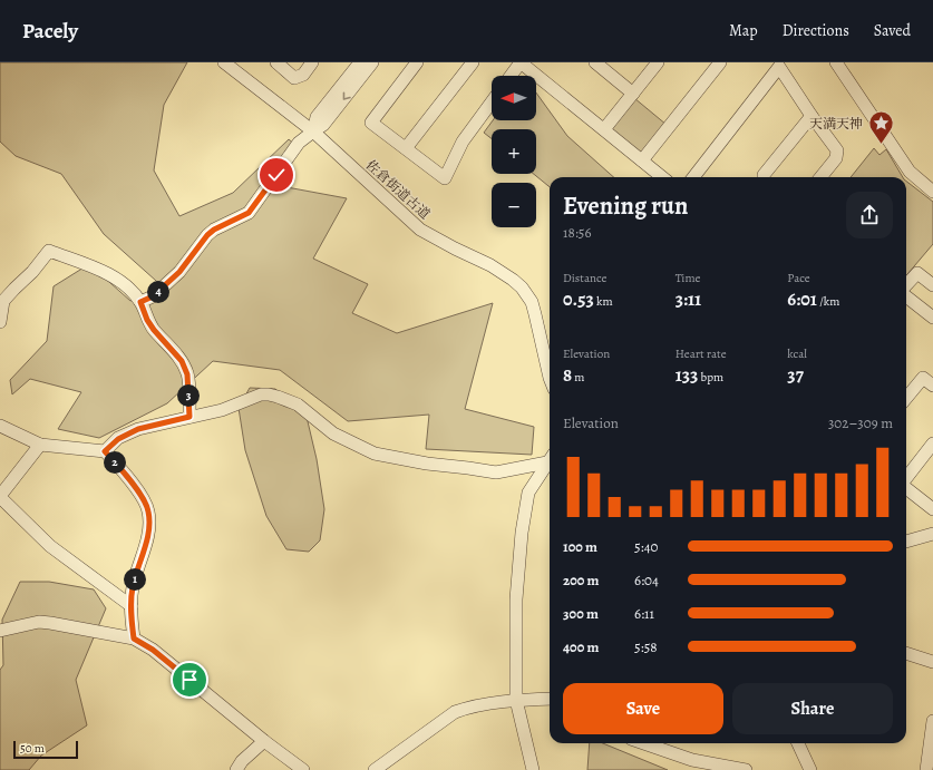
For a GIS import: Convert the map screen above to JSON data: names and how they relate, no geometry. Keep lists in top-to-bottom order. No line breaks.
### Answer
{"streets":{"street":["佐倉街道古道"]},"places":{"place":["天満天神"]},"scale_bar":"50 m","north":"left","page":{"header":"Pacely","nav":["Map","Directions","Saved"],"map_buttons":["+","−"],"heading":["Evening run","18:56"],"stats":[["Distance","0.53 km"],["Time","3:11"],["Pace","6:01 /km"],["Elevation","8 m"],["Heart rate","133 bpm"],["kcal","37"]],"pins":["4","3","2","1"],"chart":["Elevation","302–309 m"],"list":[{"name":"100 m","note":"5:40"},{"name":"200 m","note":"6:04"},{"name":"300 m","note":"6:11"},{"name":"400 m","note":"5:58"}],"buttons":["Save","Share"],"scale":"50 m"}}
